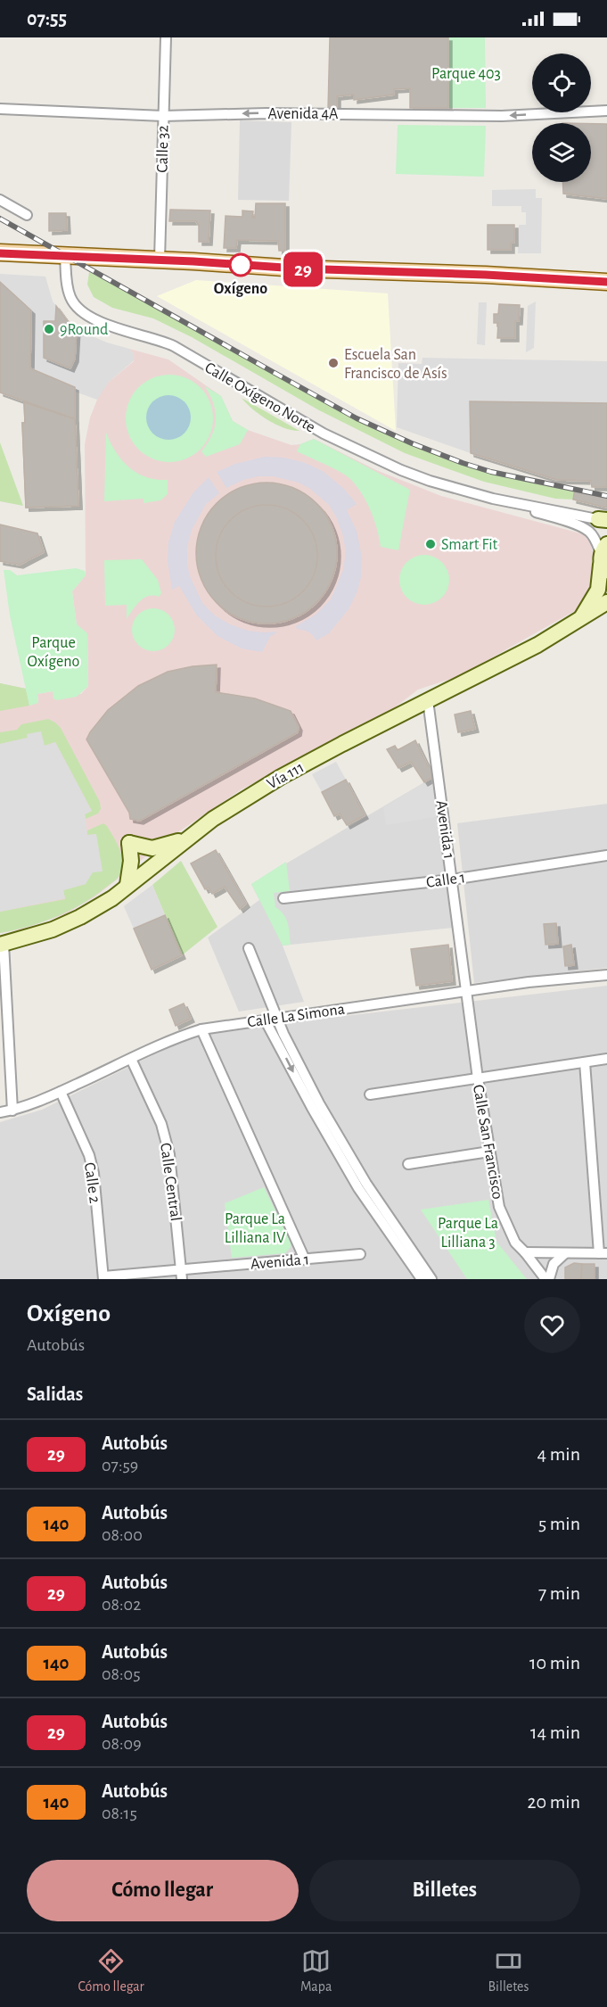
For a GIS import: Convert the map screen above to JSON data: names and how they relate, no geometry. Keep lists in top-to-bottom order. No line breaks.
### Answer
{"streets":{"main road":["Vía 111"],"street":["Avenida 4A","Calle 32","Calle Oxígeno Norte","Avenida 1","Calle 1","Calle La Simona","Calle San Francisco","Calle Central","Calle 2"]},"crossings":[["Avenida 4A","Calle 32"],["Calle Oxígeno Norte","Vía 111"],["Vía 111","Avenida 1"],["Avenida 1","Calle 1"],["Avenida 1","Calle La Simona"],["Avenida 1","Calle San Francisco"],["Avenida 1","Calle Central"],["Avenida 1","Calle 2"],["Calle La Simona","Calle San Francisco"],["Calle La Simona","Calle Central"],["Calle La Simona","Calle 2"]],"one_way":["Avenida 4A"],"parks":["Parque 403","Parque Oxígeno","Parque La Lilliana IV","Parque La Lilliana 3"],"places":["Oxígeno","9Round","Escuela San Francisco de Asís","Smart Fit"],"lines":["bus line 29"],"page":{"status":"07:55","on_map":"29","heading":[["Oxígeno","Autobús"],"Salidas"],"list":[{"mark":"29","name":"Autobús","note":"07:59","value":"4 min"},{"mark":"140","name":"Autobús","note":"08:00","value":"5 min"},{"mark":"29","name":"Autobús","note":"08:02","value":"7 min"},{"mark":"140","name":"Autobús","note":"08:05","value":"10 min"},{"mark":"29","name":"Autobús","note":"08:09","value":"14 min"},{"mark":"140","name":"Autobús","note":"08:15","value":"20 min"}],"buttons":["Cómo llegar","Billetes"],"tabs":["Cómo llegar","Mapa","Billetes"]}}
